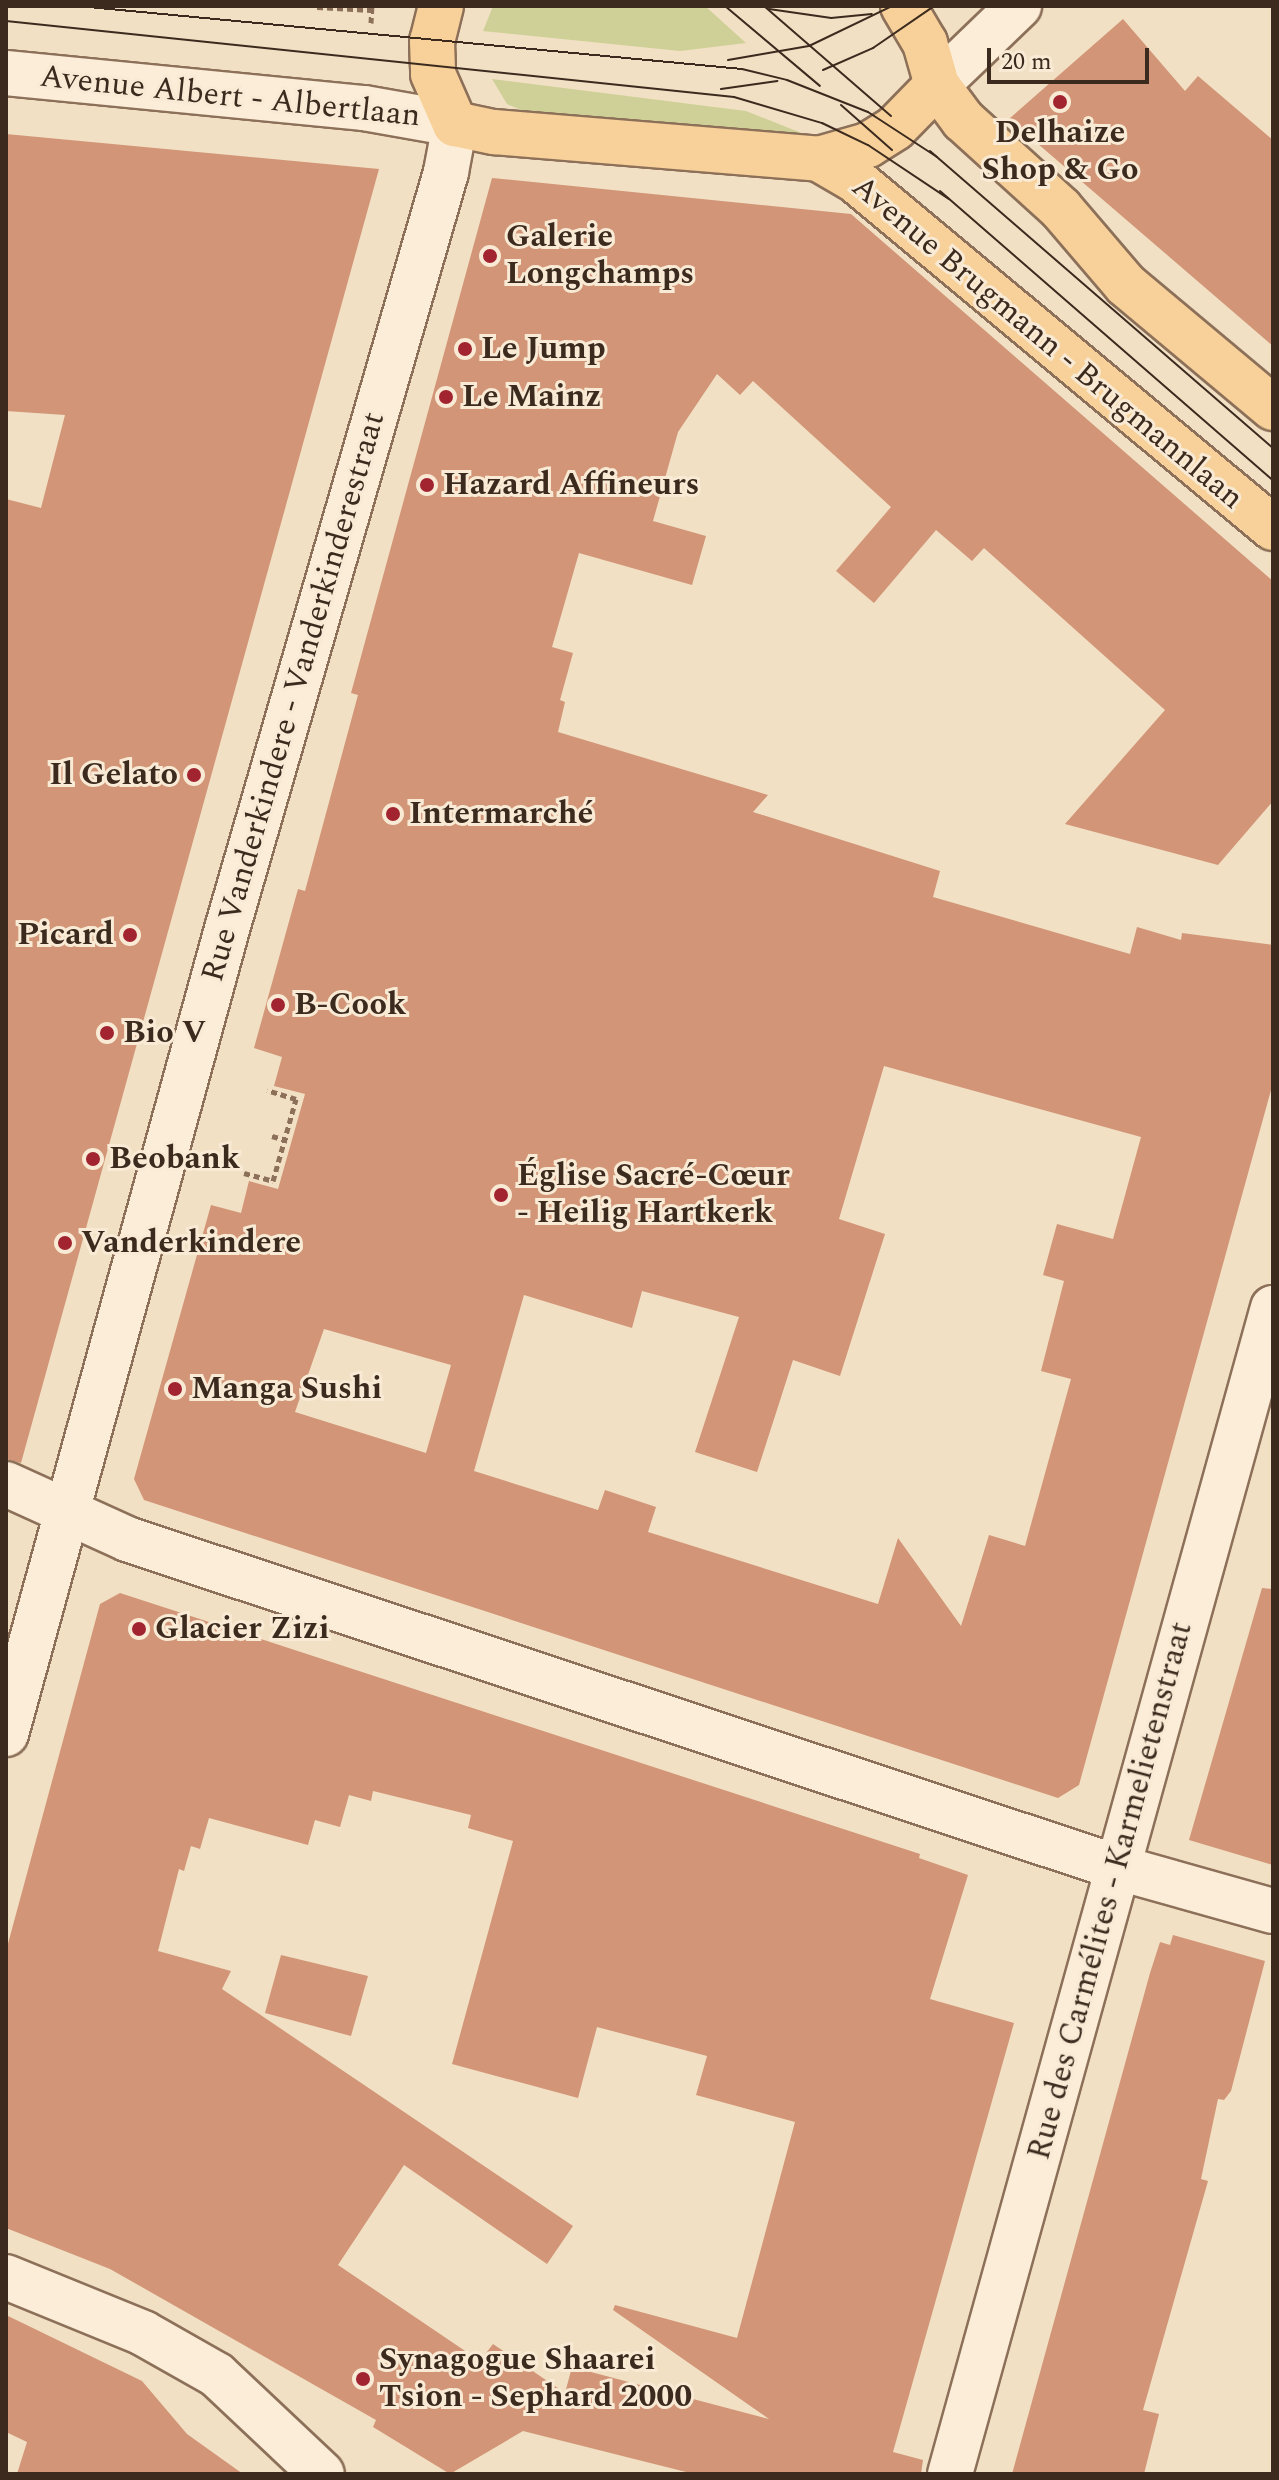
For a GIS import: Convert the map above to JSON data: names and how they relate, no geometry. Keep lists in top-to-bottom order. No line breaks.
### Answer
{"streets":{"main road":["Avenue Brugmann - Brugmannlaan"],"street":["Avenue Albert - Albertlaan","Rue Vanderkindere - Vanderkinderestraat","Rue des Carmélites - Karmelietenstraat"]},"crossings":[["Avenue Albert - Albertlaan","Rue Vanderkindere - Vanderkinderestraat"]],"places":["Delhaize Shop & Go","Galerie Longchamps","Le Jump","Le Mainz","Hazard Affineurs","Il Gelato","Intermarché","Picard","B-Cook","Bio V","Beobank","Église Sacré-Cœur - Heilig Hartkerk","Vanderkindere","Manga Sushi","Glacier Zizi","Synagogue Shaarei Tsion - Sephard 2000"],"scale_bar":"20 m"}
